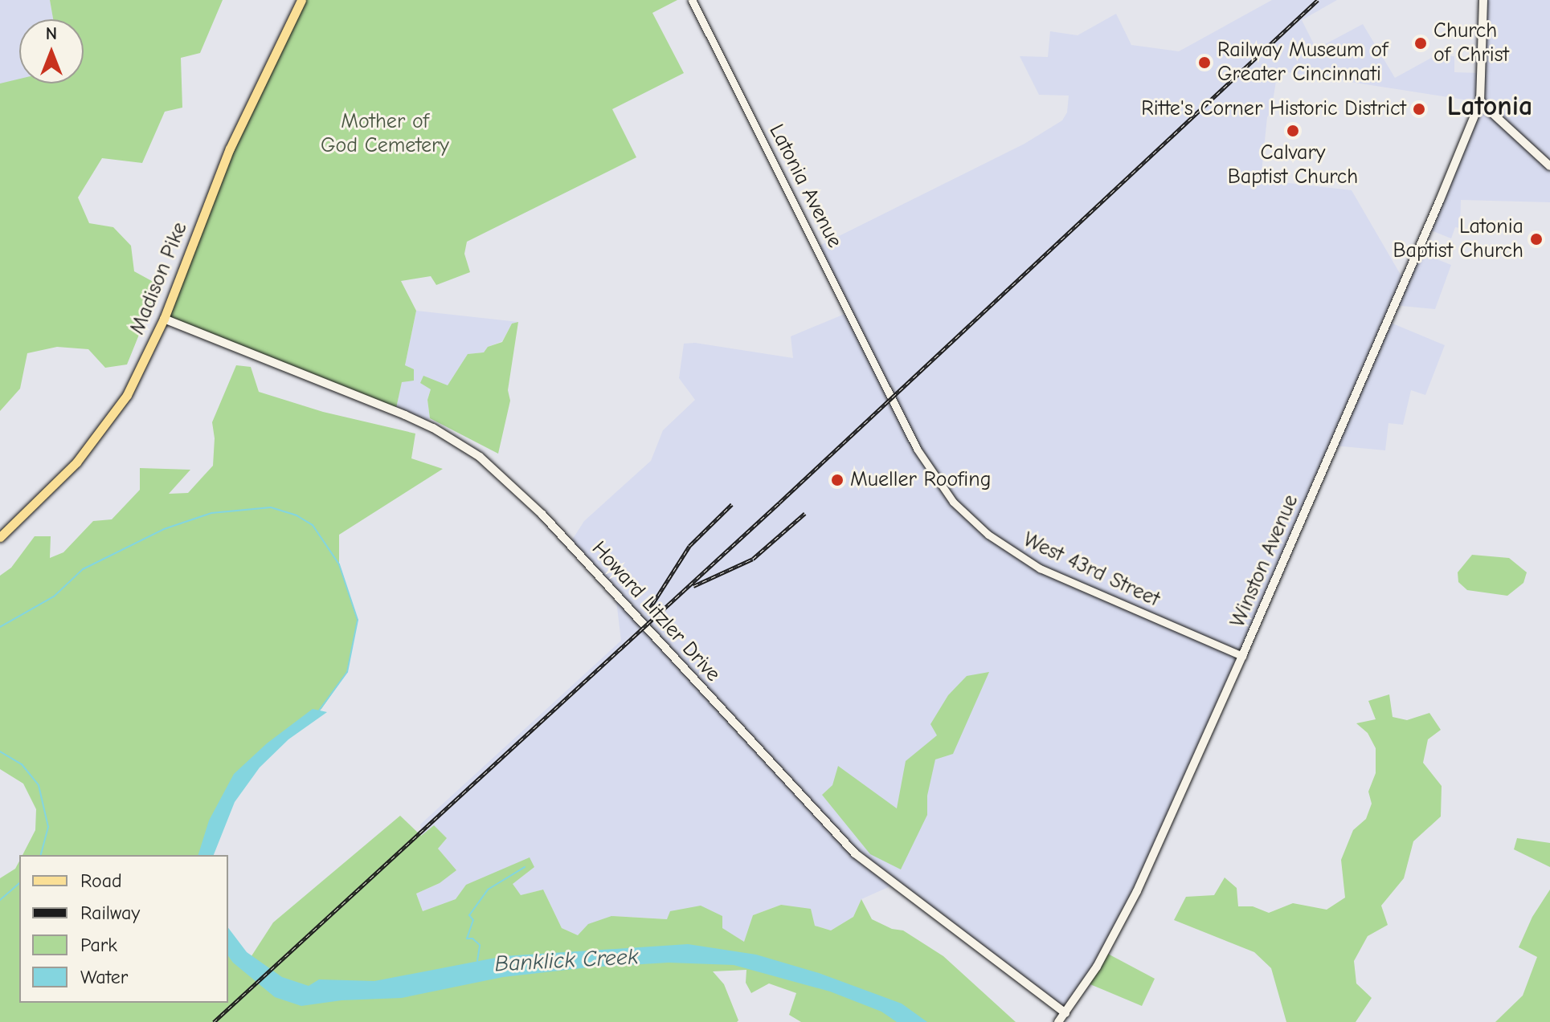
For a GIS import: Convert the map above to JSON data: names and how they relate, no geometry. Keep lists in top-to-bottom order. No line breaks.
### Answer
{"streets":{"main road":["Madison Pike","Winston Avenue","Howard Litzler Drive"],"street":["Latonia Avenue","West 43rd Street"]},"crossings":[["Latonia Avenue","West 43rd Street"],["Madison Pike","Howard Litzler Drive"],["Winston Avenue","West 43rd Street"],["Winston Avenue","Howard Litzler Drive"]],"districts":["Latonia"],"water":["Banklick Creek"],"parks":["Mother of God Cemetery"],"places":["Church of Christ","Railway Museum of Greater Cincinnati","Ritte's Corner Historic District","Calvary Baptist Church","Latonia Baptist Church","Mueller Roofing"],"legend":["Road","Railway","Park","Water"],"north":"top"}
